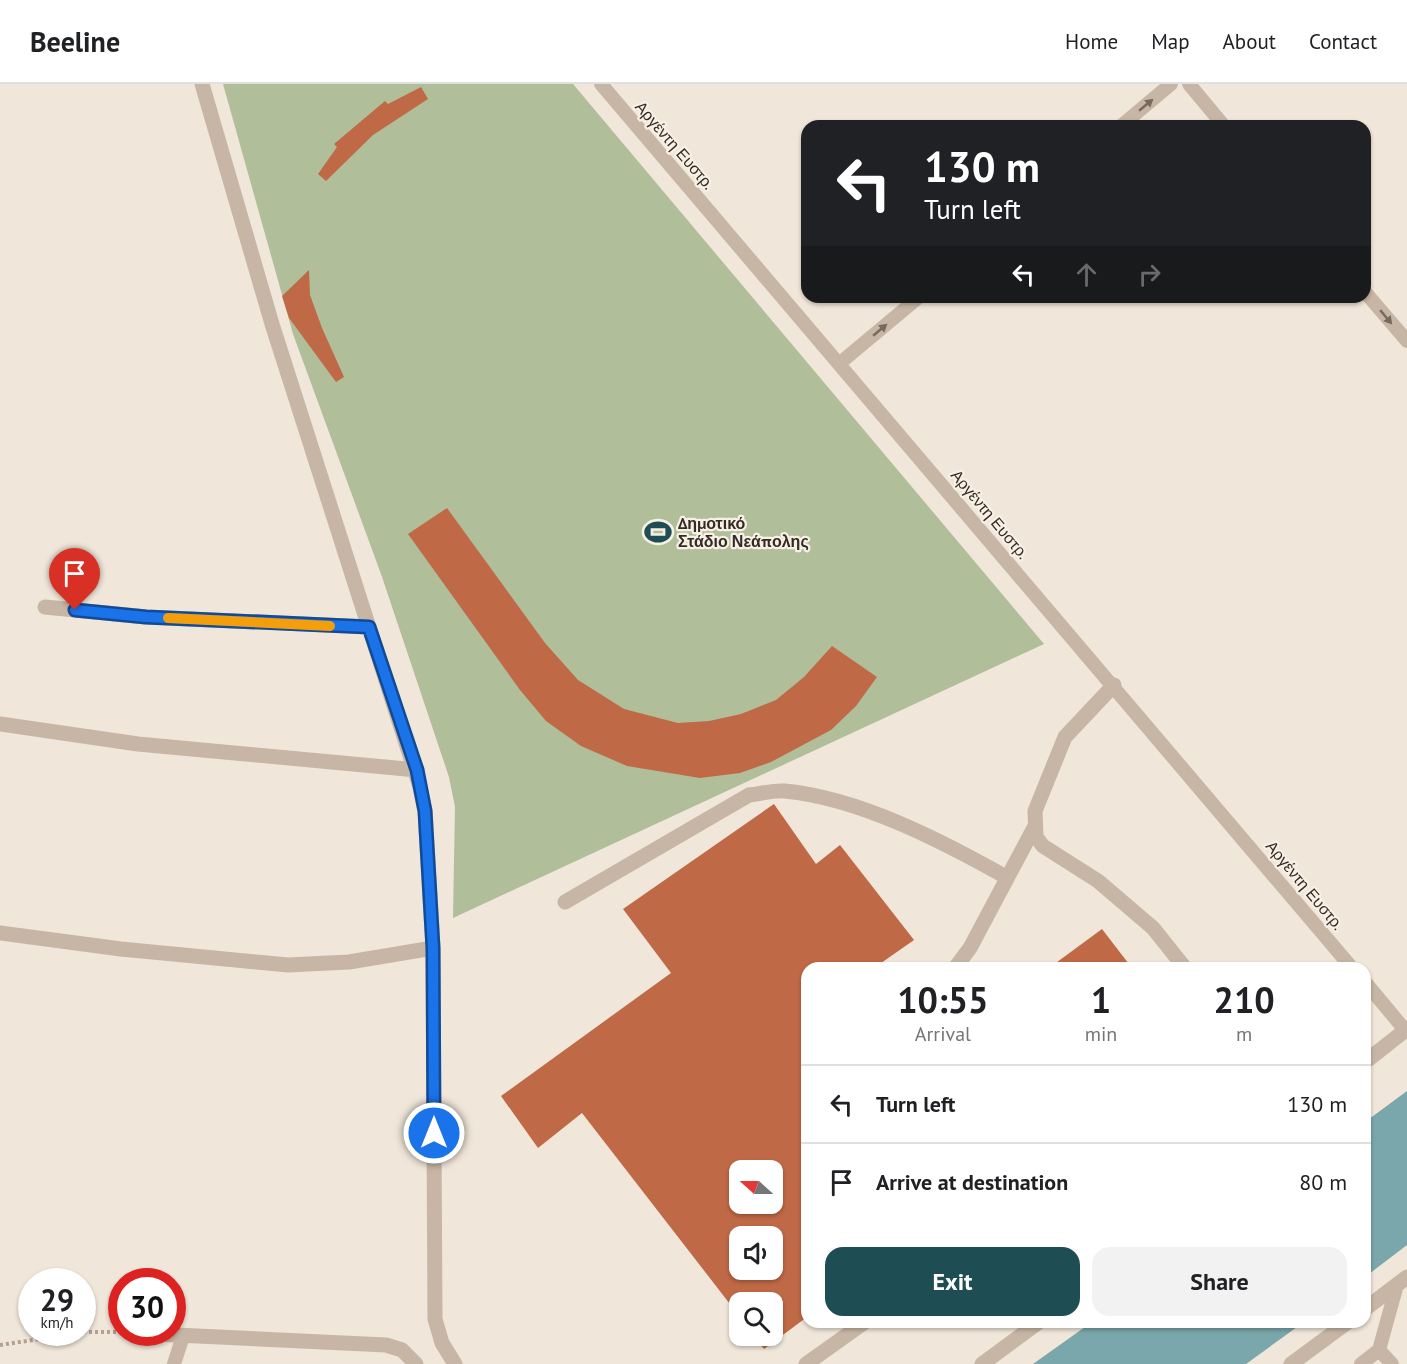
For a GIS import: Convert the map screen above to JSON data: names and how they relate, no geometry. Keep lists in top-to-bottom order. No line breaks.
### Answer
{"streets":{"lane":["Αργέντη Ευστρ."]},"places":{"sports":["Δημοτικό Στάδιο Νεάπολης"]},"north":"left","page":{"header":"Beeline","nav":["Home","Map","About","Contact"],"turn":["130 m","Turn left"],"eta":["10:55","Arrival","1","min","210","m"],"list":[{"name":"Turn left","value":"130 m"},{"name":"Arrive at destination","value":"80 m"}],"buttons":["Exit","Share"],"speed":"29 km/h","limit":"30"}}
